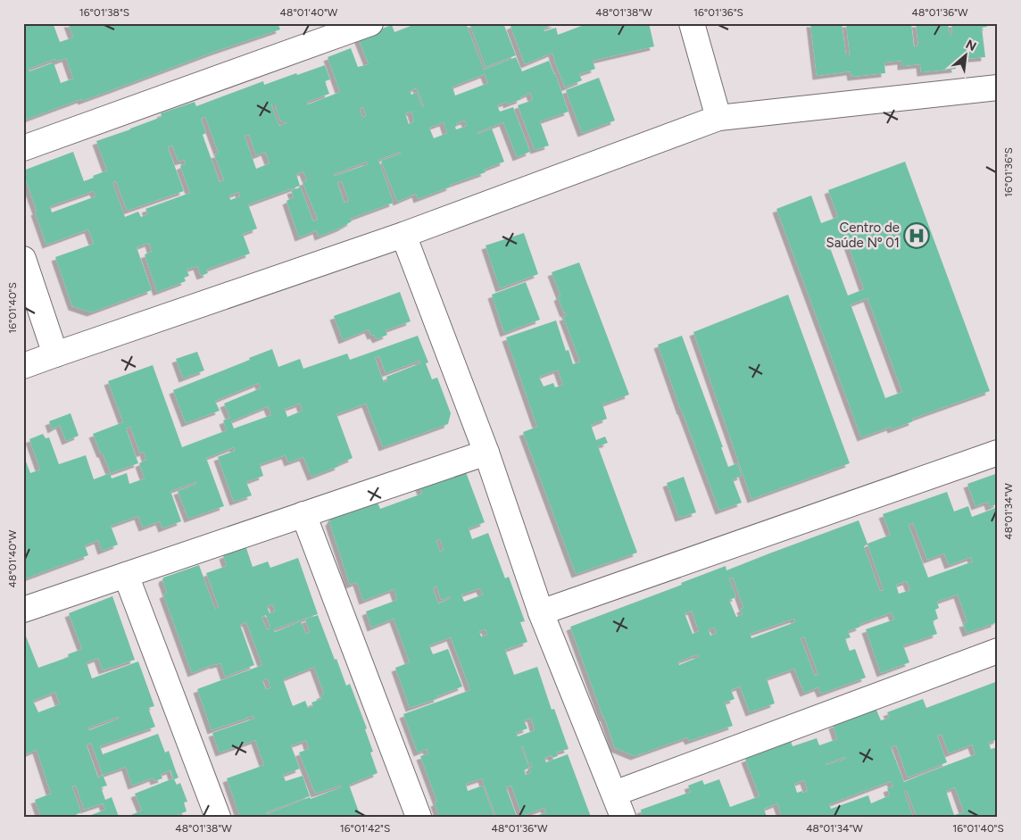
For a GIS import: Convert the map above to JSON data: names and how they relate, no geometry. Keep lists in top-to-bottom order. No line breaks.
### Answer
{"places":{"hospital":["Centro de Saúde Nº 01"]},"north":"top right","coordinates":["16°01'38\"S","48°01'40\"W","48°01'38\"W","16°01'36\"S","48°01'36\"W","16°01'40\"S","48°01'34\"W","16°01'42\"S"]}
